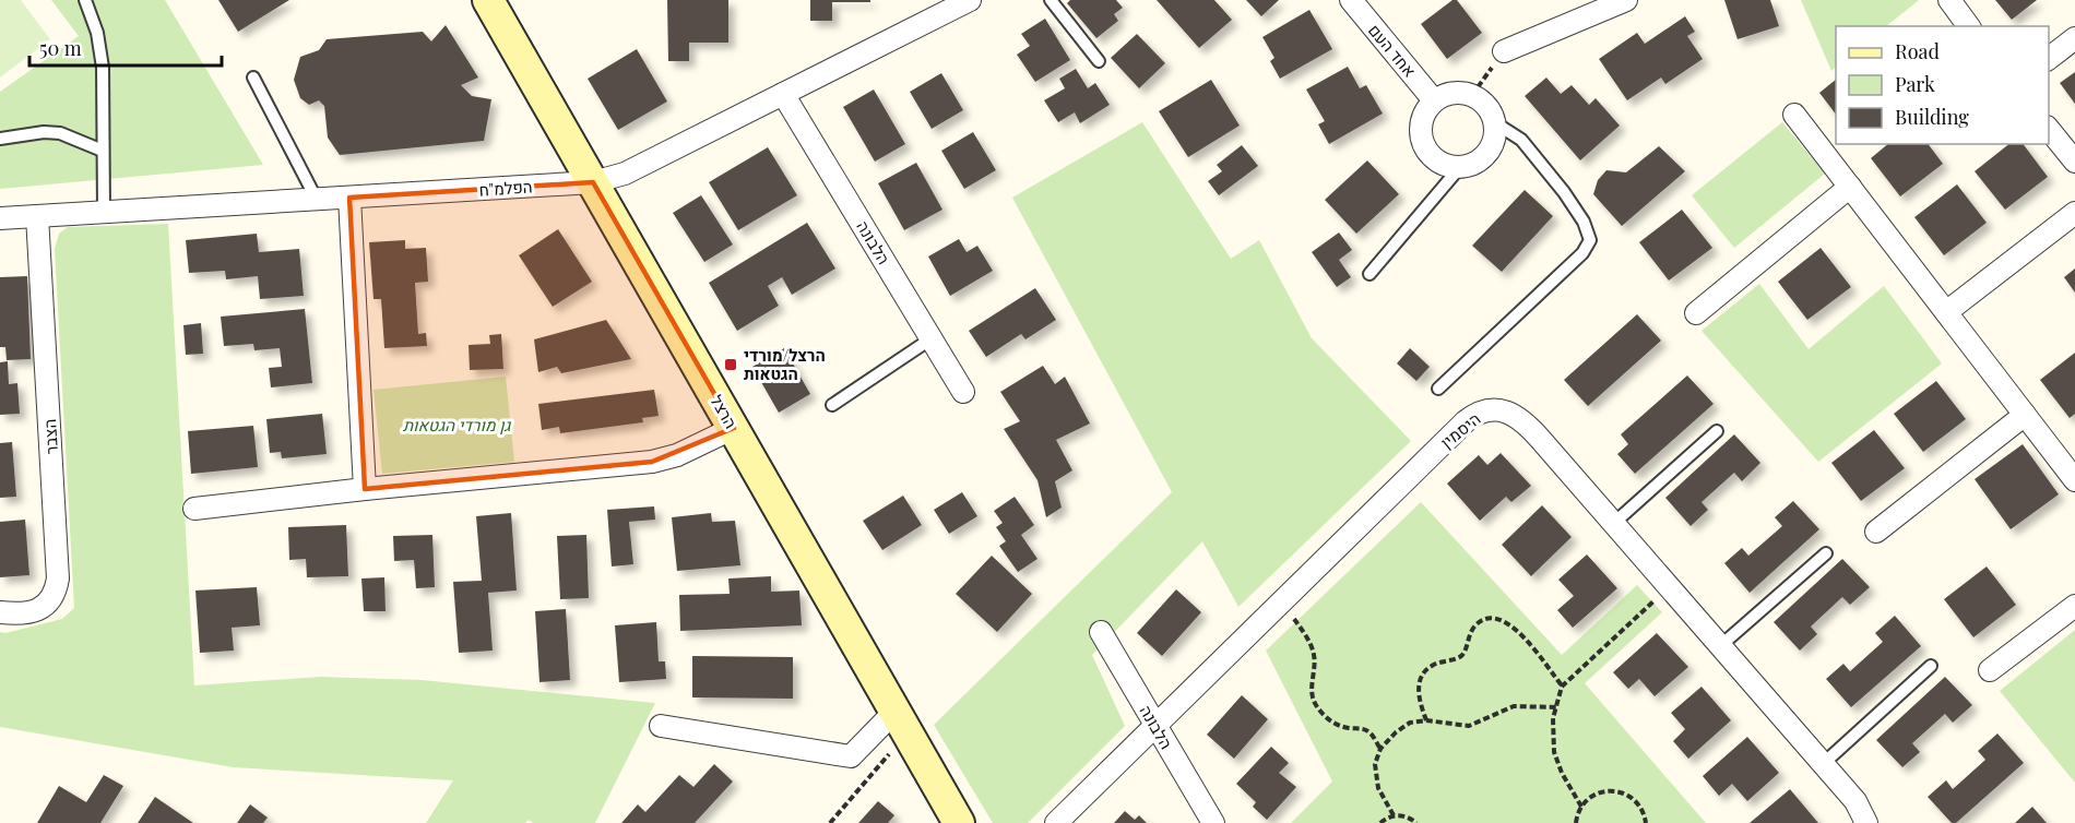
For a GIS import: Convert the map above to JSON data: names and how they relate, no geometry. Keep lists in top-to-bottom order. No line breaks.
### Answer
{"streets":{"street":["אחד העם","הפלמ\"ח","הלבונה","הרצל","היסמין","הצבר"]},"crossings":[["הפלמ\"ח","הלבונה"],["הפלמ\"ח","הרצל"],["הפלמ\"ח","הצבר"],["הלבונה","היסמין"]],"parks":["גן מורדי הגטאות"],"places":{"transit":["הרצל/מורדי הגטאות"]},"legend":["Road","Park","Building"],"scale_bar":"50 m"}
